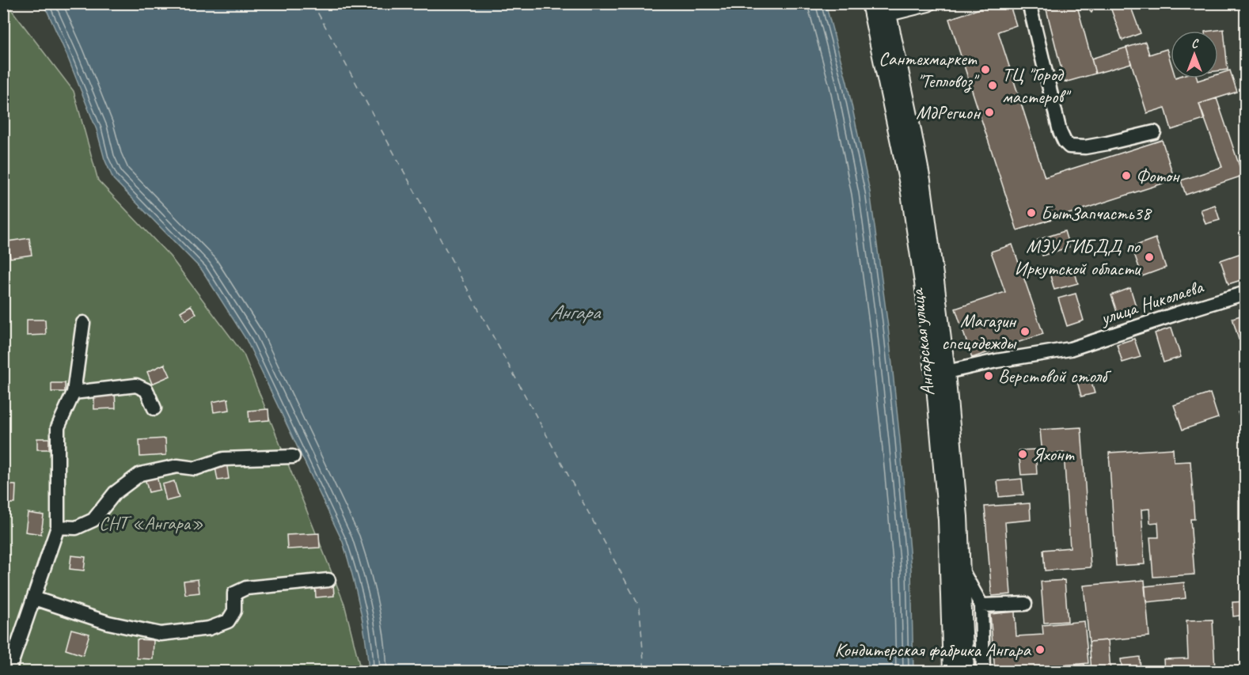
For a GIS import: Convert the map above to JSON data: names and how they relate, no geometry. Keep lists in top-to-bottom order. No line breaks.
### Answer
{"streets":{"main road":["Ангарская улица"],"street":["улица Николаева"]},"crossings":[["улица Николаева","Ангарская улица"]],"water":["Ангара"],"parks":["СНТ «Ангара»"],"places":["Сантехмаркет \"Тепловоз\"","ТЦ \"Город мастеров\"","МдРегион","Фотон","БытЗапчасть38","МЭУ ГИБДД по Иркутской области","Магазин спецодежды","Верстовой столб","Яхонт","Кондитерская фабрика Ангара"],"north":"top"}
